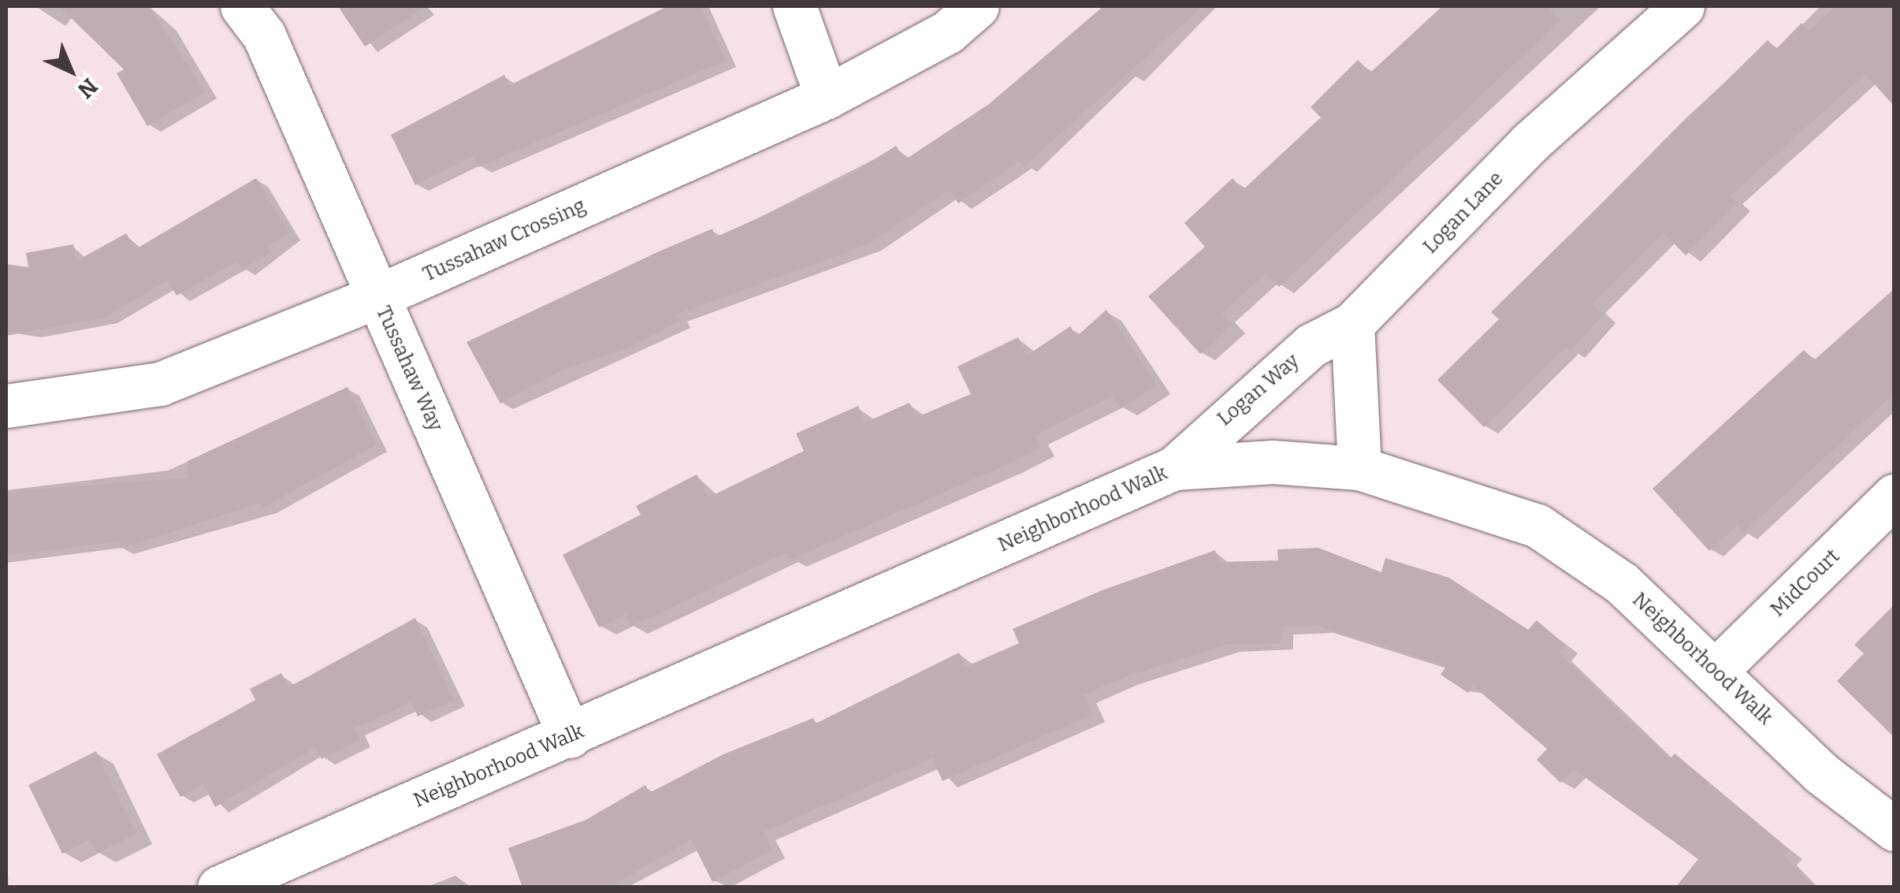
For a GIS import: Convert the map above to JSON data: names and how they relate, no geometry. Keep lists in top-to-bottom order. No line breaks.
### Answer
{"streets":{"street":["Logan Lane","Tussahaw Crossing","Tussahaw Way","Logan Way","Neighborhood Walk","MidCourt"]},"crossings":[["Logan Lane","Logan Way"],["Tussahaw Crossing","Tussahaw Way"],["Tussahaw Way","Neighborhood Walk"],["Logan Way","Neighborhood Walk"],["Neighborhood Walk","MidCourt"]],"north":"bottom right"}
